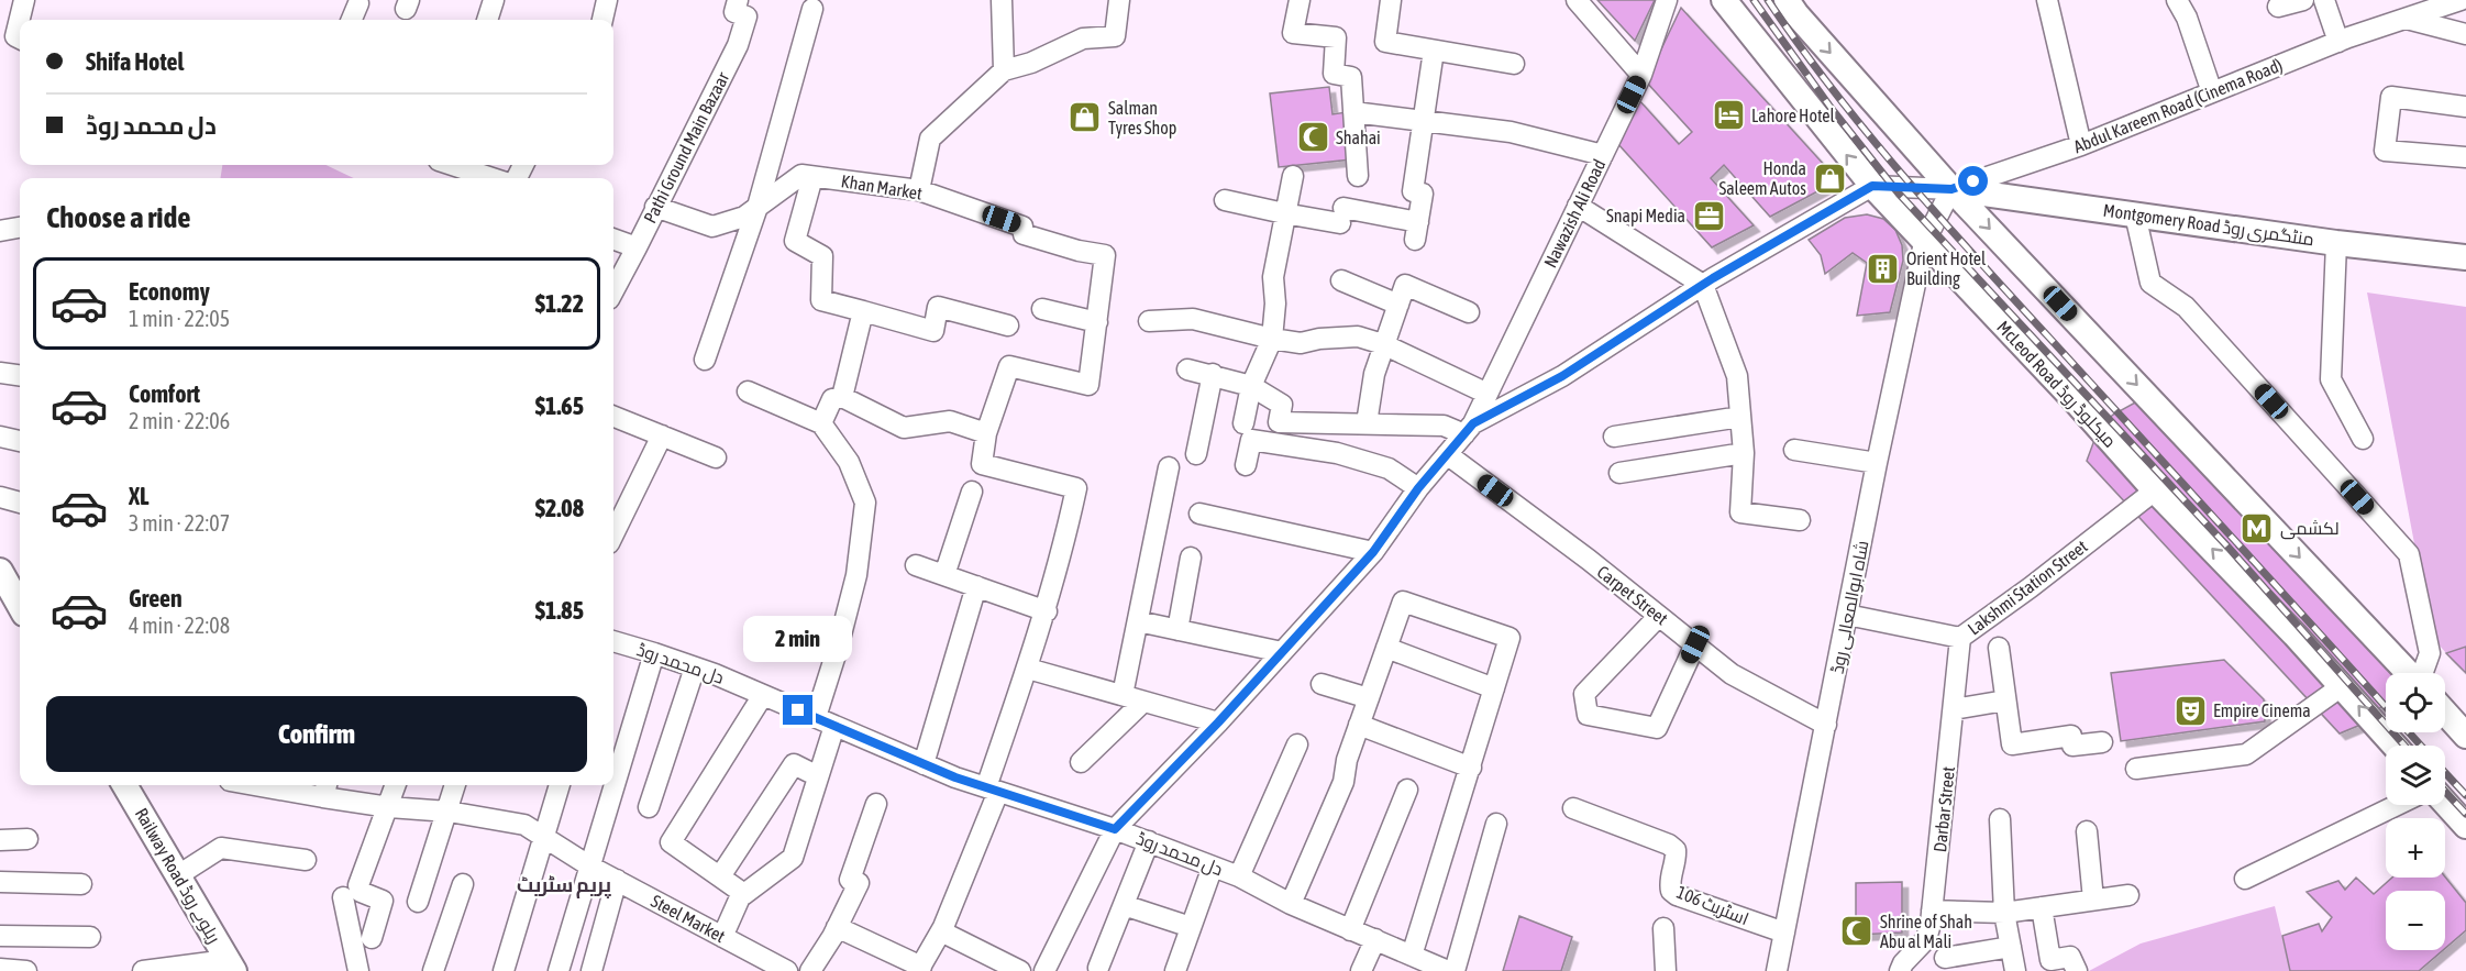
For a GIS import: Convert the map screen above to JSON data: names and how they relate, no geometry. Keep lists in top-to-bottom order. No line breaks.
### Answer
{"streets":{"main road":["Montgomery Road منٹگمری روڈ","McLeod Road میکلوڈ روڈ","Railway Road ریلوے روڈ"],"street":["Abdul Kareem Road (Cinema Road)","Pathi Ground Main Bazaar","Khan Market","Nawazish Ali Road","Lakshmi Station Street","Carpet Street","شاہ ابوالمعالی روڈ","دل محمد روڈ","Darbar Street","اسٹریٹ 106","Steel Market"]},"crossings":[["Abdul Kareem Road (Cinema Road)","Montgomery Road منٹگمری روڈ"],["Pathi Ground Main Bazaar","Khan Market"],["McLeod Road میکلوڈ روڈ","Lakshmi Station Street"],["McLeod Road میکلوڈ روڈ","شاہ ابوالمعالی روڈ"],["Lakshmi Station Street","شاہ ابوالمعالی روڈ"],["Lakshmi Station Street","Darbar Street"],["Carpet Street","شاہ ابوالمعالی روڈ"],["شاہ ابوالمعالی روڈ","اسٹریٹ 106"]],"districts":["پریم سٹریٹ"],"places":{"hotel":["Lahore Hotel"],"shop":["Salman Tyres Shop","Honda Saleem Autos"],"mosque":["Shahai","Shrine of Shah Abu al Mali"],"office":["Snapi Media"],"building":["Orient Hotel Building"],"metro station":["لکشمی"],"theatre":["Empire Cinema"]},"page":{"banner":["Shifa Hotel","دل محمد روڈ"],"heading":"Choose a ride","list":[{"name":"Economy","note":"1 min · 22:05","value":"$1.22"},{"name":"Comfort","note":"2 min · 22:06","value":"$1.65"},{"name":"XL","note":"3 min · 22:07","value":"$2.08"},{"name":"Green","note":"4 min · 22:08","value":"$1.85"}],"bubble":"2 min","map_buttons":["+","−"],"buttons":"Confirm"}}
